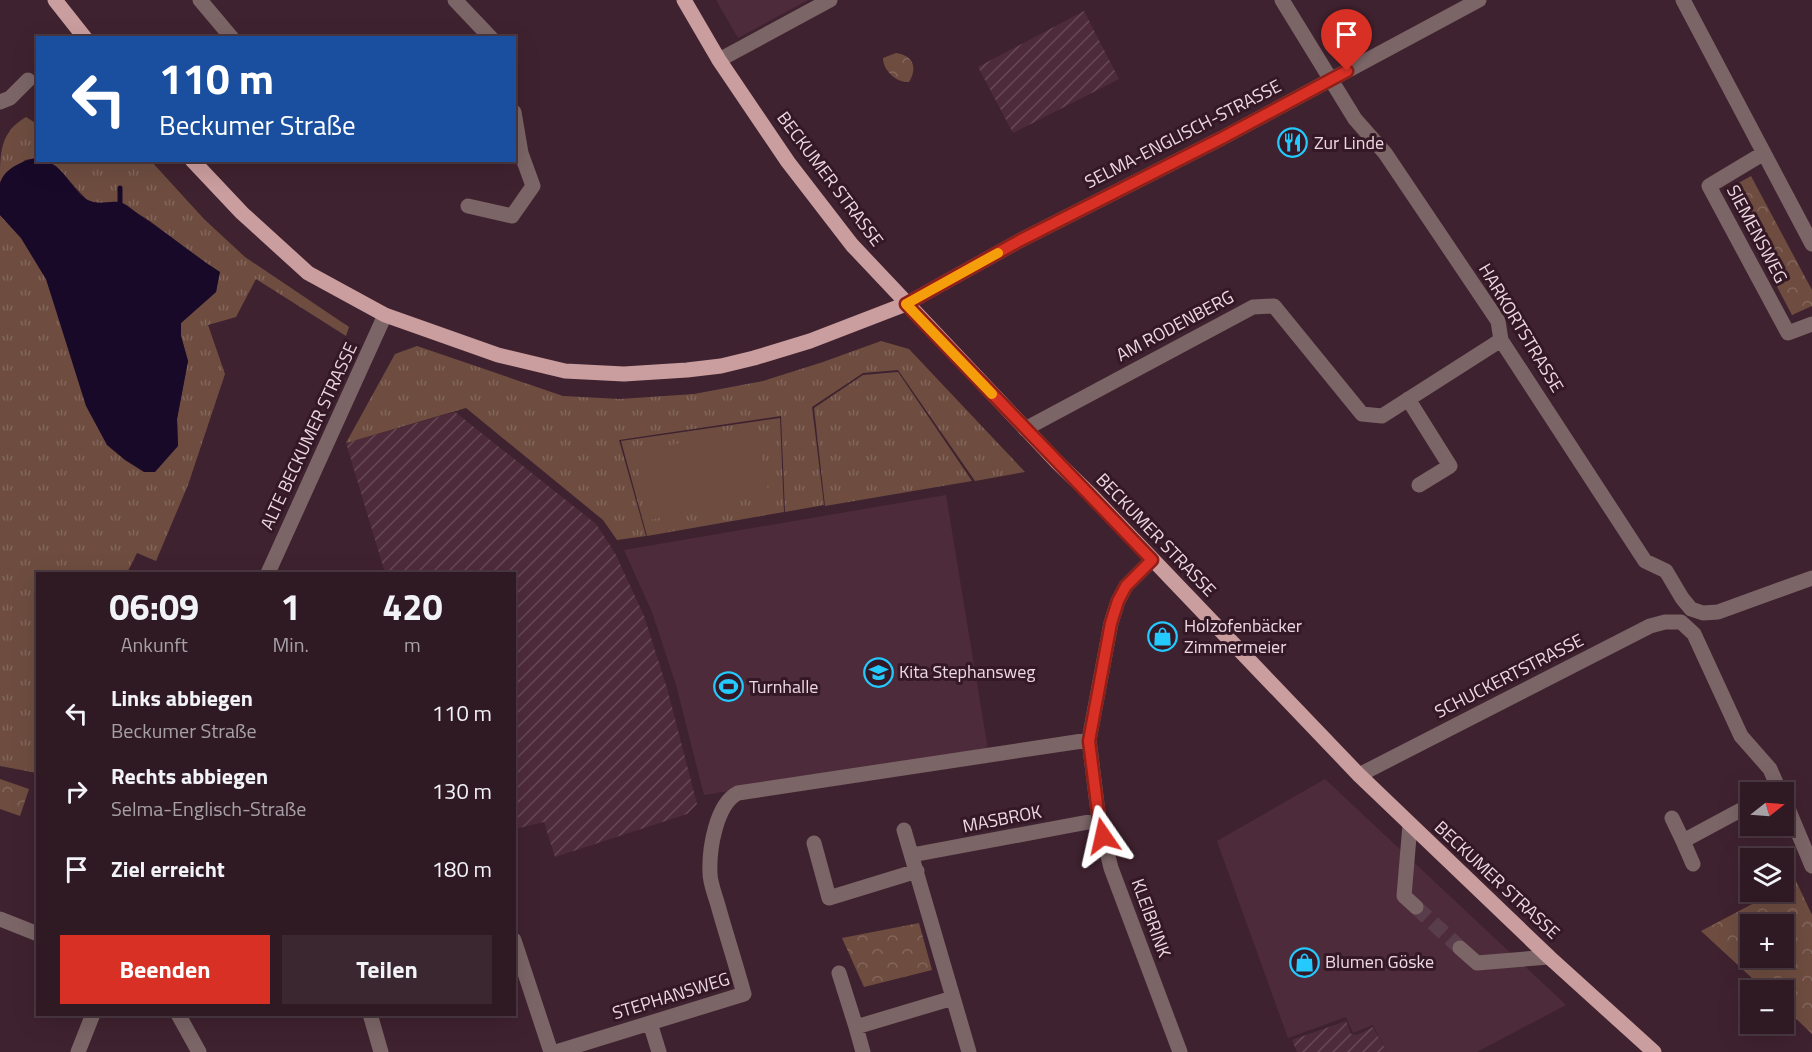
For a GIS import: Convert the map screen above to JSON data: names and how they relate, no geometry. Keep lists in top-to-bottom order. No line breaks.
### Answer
{"streets":{"main road":["BECKUMER STRASSE"],"street":["SELMA-ENGLISCH-STRASSE","SIEMENSWEG","AM RODENBERG","HARKORTSTRASSE","ALTE BECKUMER STRASSE","SCHUCKERTSTRASSE","MASBROK","KLEIBRINK","STEPHANSWEG"]},"crossings":[["SELMA-ENGLISCH-STRASSE","BECKUMER STRASSE"],["SELMA-ENGLISCH-STRASSE","HARKORTSTRASSE"],["BECKUMER STRASSE","AM RODENBERG"],["BECKUMER STRASSE","SCHUCKERTSTRASSE"],["BECKUMER STRASSE","KLEIBRINK"],["AM RODENBERG","HARKORTSTRASSE"],["MASBROK","KLEIBRINK"],["KLEIBRINK","STEPHANSWEG"]],"places":{"restaurant":["Zur Linde"],"shop":["Holzofenbäcker Zimmermeier","Blumen Göske"],"school or university":["Kita Stephansweg"],"sports":["Turnhalle"]},"north":"right","page":{"turn":["110 m","Beckumer Straße"],"eta":["06:09","Ankunft","1","Min.","420","m"],"list":[{"name":"Links abbiegen","note":"Beckumer Straße","value":"110 m"},{"name":"Rechts abbiegen","note":"Selma-Englisch-Straße","value":"130 m"},{"name":"Ziel erreicht","value":"180 m"}],"map_buttons":["+","−"],"buttons":["Beenden","Teilen"]}}
